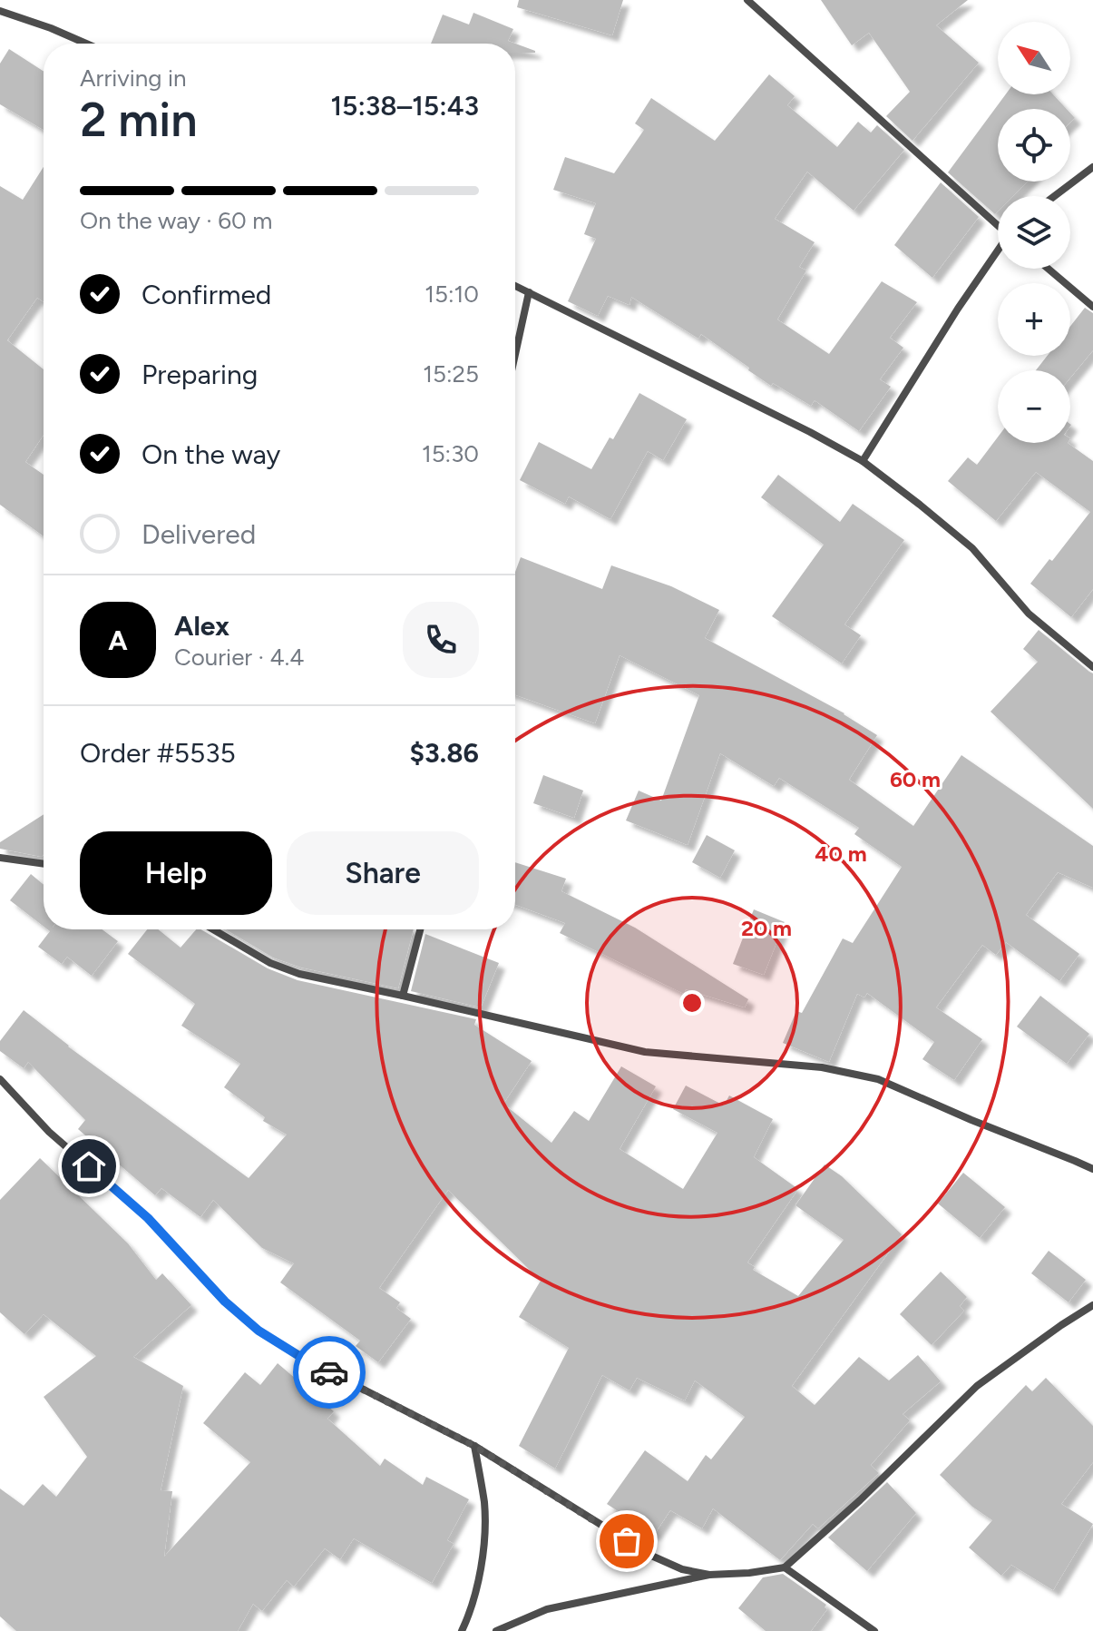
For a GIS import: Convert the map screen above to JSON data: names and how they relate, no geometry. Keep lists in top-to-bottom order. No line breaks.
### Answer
{"north":"top left","page":{"map_buttons":["+","−"],"heading":["2 min","Arriving in","15:38–15:43"],"panel":["Alex","Courier · 4.4","Order #5535","$3.86"],"bar":"On the way · 60 m","list":[["Confirmed","15:10"],["Preparing","15:25"],["On the way","15:30"],"Delivered"],"round":"A","buttons":["Help","Share"]},"rings":["60 m","40 m","20 m"]}
